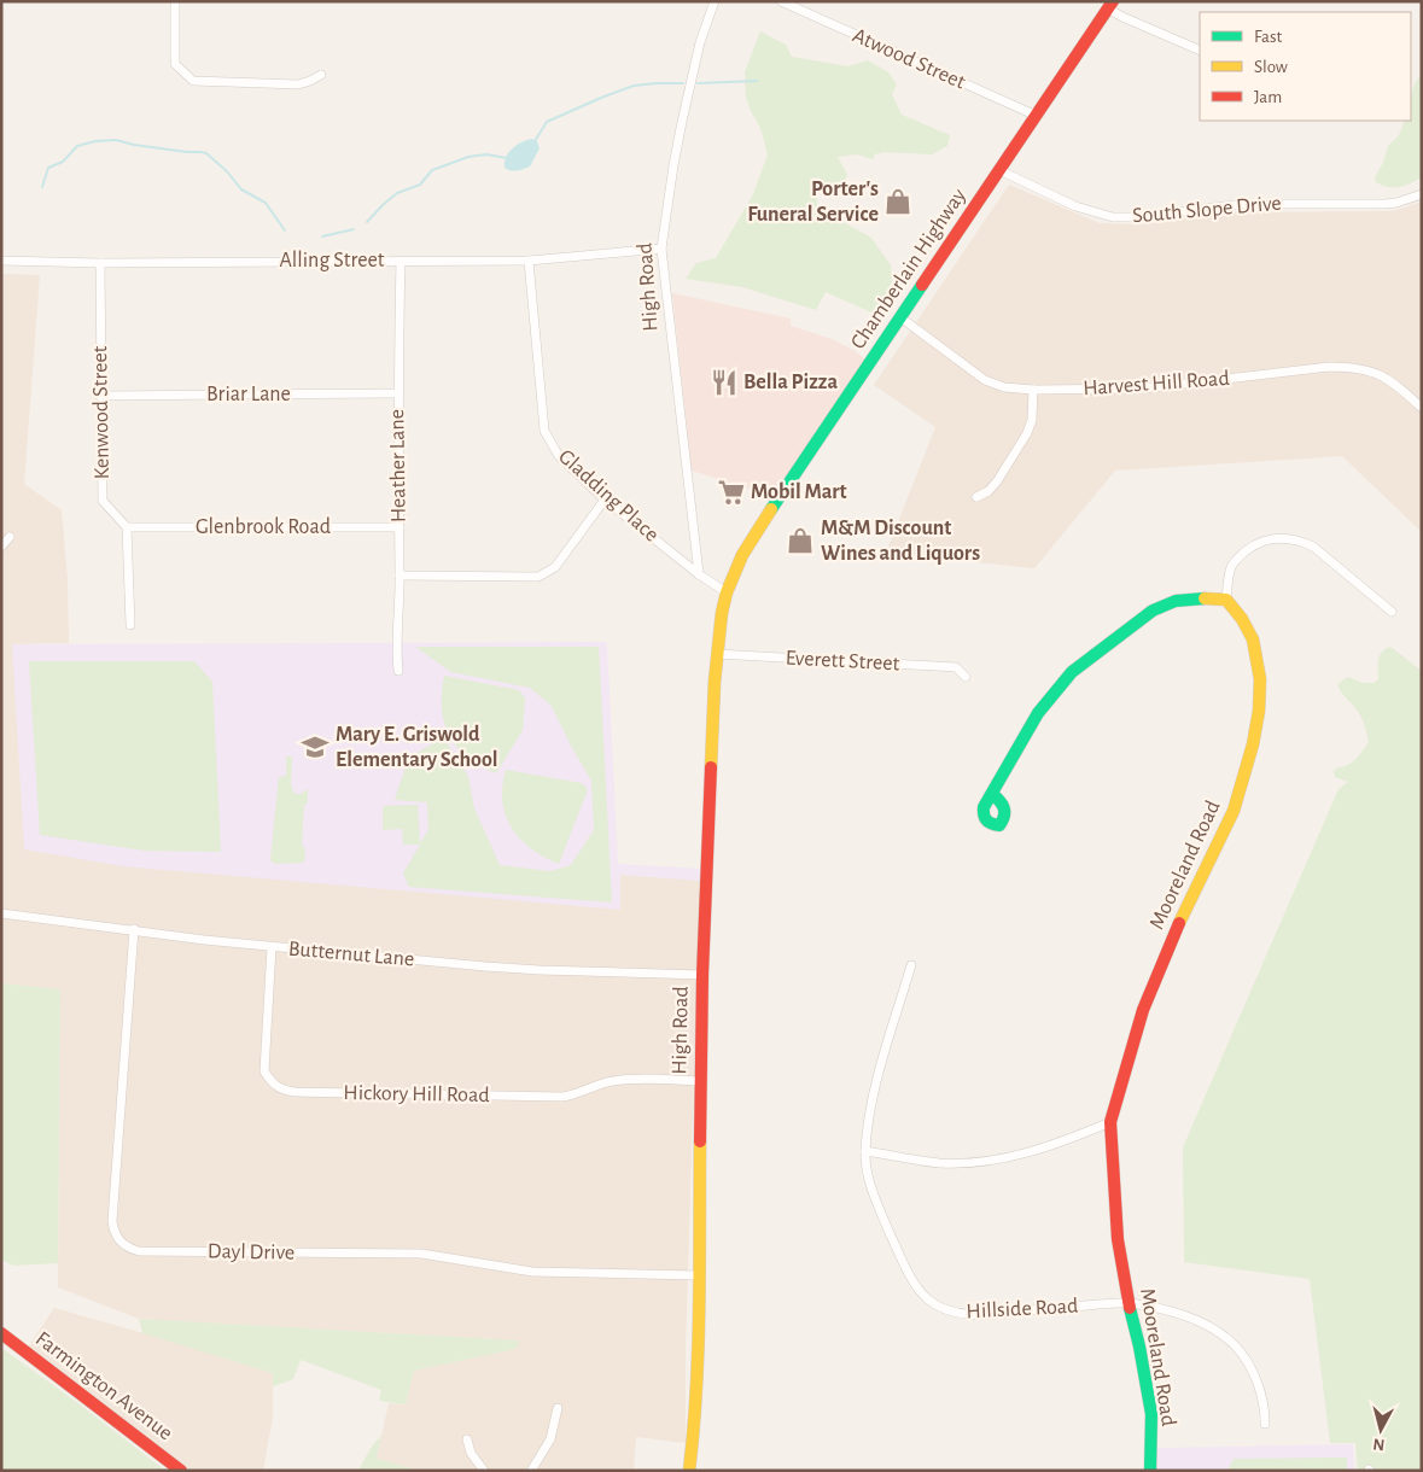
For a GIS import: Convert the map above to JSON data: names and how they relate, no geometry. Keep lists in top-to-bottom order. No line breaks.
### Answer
{"streets":{"main road":["Chamberlain Highway","High Road","Mooreland Road","Farmington Avenue"],"street":["Atwood Street","South Slope Drive","Alling Street","Harvest Hill Road","Briar Lane","Kenwood Street","Heather Lane","Gladding Place","Glenbrook Road","Everett Street","Butternut Lane","Hickory Hill Road","Dayl Drive","Hillside Road"]},"crossings":[["Atwood Street","Chamberlain Highway"],["South Slope Drive","Chamberlain Highway"],["Alling Street","High Road"],["Alling Street","Kenwood Street"],["Alling Street","Heather Lane"],["Alling Street","Gladding Place"],["Chamberlain Highway","High Road"],["Chamberlain Highway","Harvest Hill Road"],["Chamberlain Highway","Gladding Place"],["High Road","Gladding Place"],["High Road","Everett Street"],["High Road","Butternut Lane"],["High Road","Hickory Hill Road"],["High Road","Dayl Drive"],["Briar Lane","Kenwood Street"],["Briar Lane","Heather Lane"],["Kenwood Street","Glenbrook Road"],["Heather Lane","Glenbrook Road"],["Mooreland Road","Hillside Road"],["Butternut Lane","Hickory Hill Road"],["Butternut Lane","Dayl Drive"]],"places":{"shop":["Porter's Funeral Service","M&M Discount Wines and Liquors"],"restaurant":["Bella Pizza"],"supermarket":["Mobil Mart"],"school or university":["Mary E. Griswold Elementary School"]},"legend":["Fast","Slow","Jam"],"north":"bottom"}
